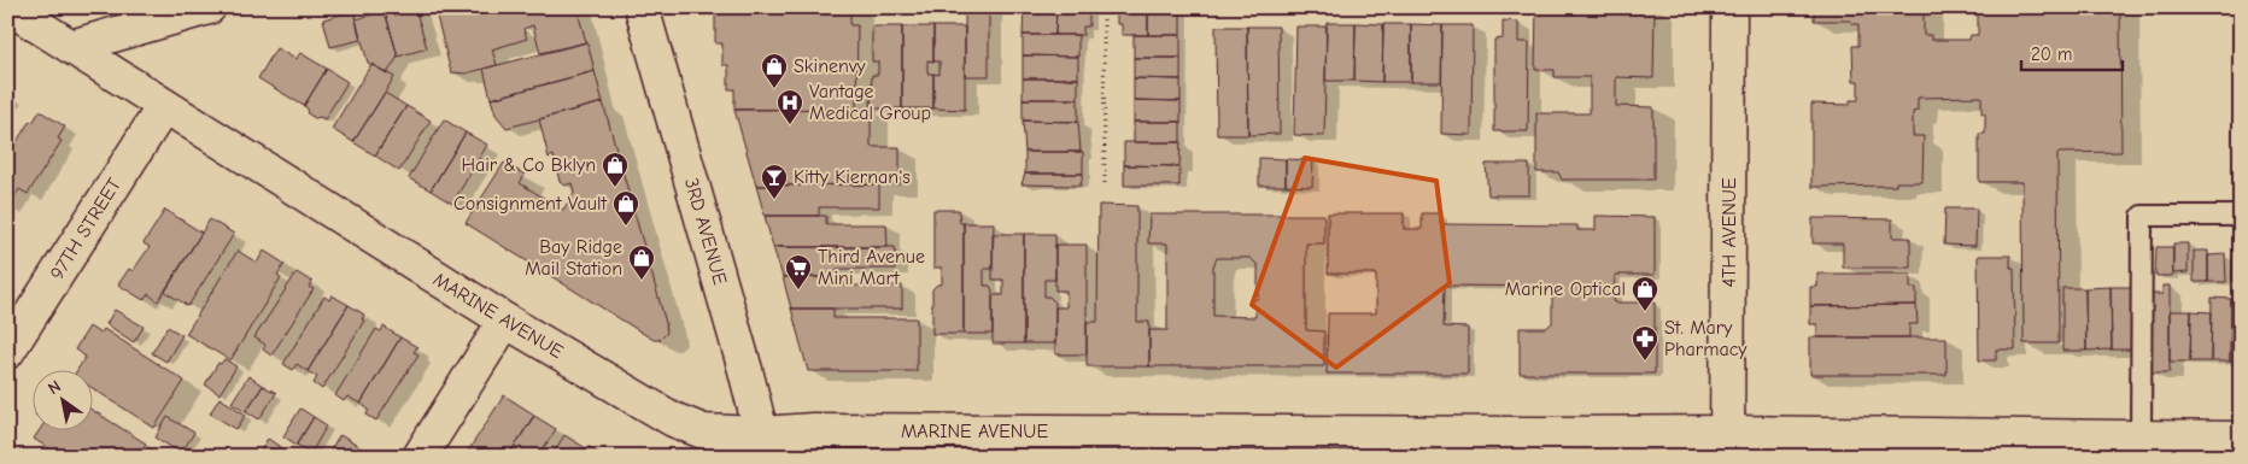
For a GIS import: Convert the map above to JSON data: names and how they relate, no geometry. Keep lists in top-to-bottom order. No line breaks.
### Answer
{"streets":{"street":["97TH STREET","3RD AVENUE","4TH AVENUE","MARINE AVENUE"]},"crossings":[["97TH STREET","MARINE AVENUE"],["3RD AVENUE","MARINE AVENUE"],["4TH AVENUE","MARINE AVENUE"]],"places":{"shop":["Skinenvy","Hair & Co Bklyn","Consignment Vault","Bay Ridge Mail Station","Marine Optical"],"hospital":["Vantage Medical Group"],"bar":["Kitty Kiernan's"],"supermarket":["Third Avenue Mini Mart"],"pharmacy":["St. Mary Pharmacy"]},"scale_bar":"20 m","north":"top left"}
